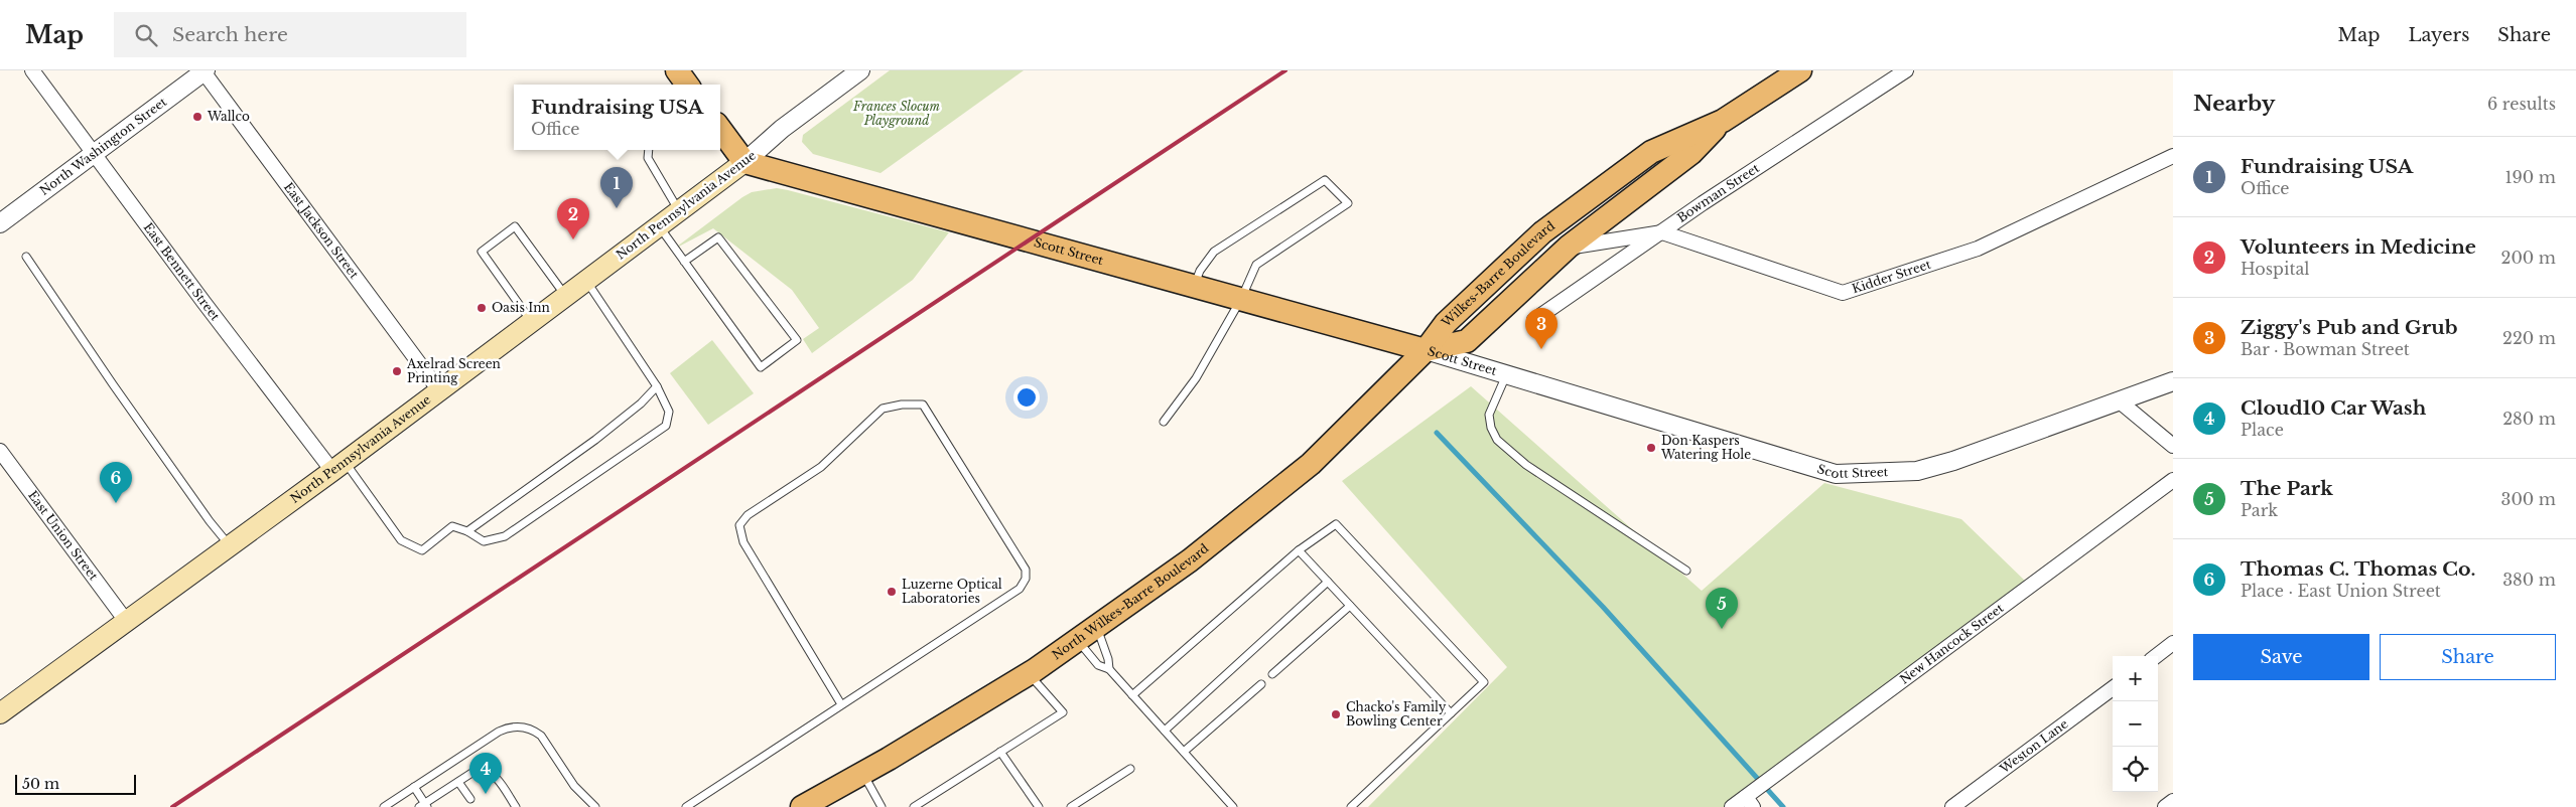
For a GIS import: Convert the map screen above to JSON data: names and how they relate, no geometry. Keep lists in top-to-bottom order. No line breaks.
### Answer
{"streets":{"main road":["North Pennsylvania Avenue","Scott Street","Wilkes-Barre Boulevard","North Wilkes-Barre Boulevard"],"street":["North Washington Street","Bowman Street","East Jackson Street","East Bennett Street","Kidder Street","East Union Street","New Hancock Street","Weston Lane"]},"crossings":[["North Washington Street","East Jackson Street"],["North Washington Street","East Bennett Street"],["Bowman Street","Kidder Street"],["North Pennsylvania Avenue","East Jackson Street"],["North Pennsylvania Avenue","Scott Street"],["North Pennsylvania Avenue","East Bennett Street"],["North Pennsylvania Avenue","East Union Street"],["Scott Street","Wilkes-Barre Boulevard"],["Scott Street","North Wilkes-Barre Boulevard"],["Wilkes-Barre Boulevard","Kidder Street"],["Wilkes-Barre Boulevard","North Wilkes-Barre Boulevard"]],"parks":["Frances Slocum Playground"],"places":["Wallco","Oasis Inn","Axelrad Screen Printing","Don Kaspers Watering Hole","Luzerne Optical Laboratories","Chacko's Family Bowling Center"],"scale_bar":"50 m","page":{"header":"Map","search":"Search here","nav":["Map","Layers","Share"],"heading":["Nearby","6 results"],"popup":["Fundraising USA","Office"],"list":[{"mark":"1","name":"Fundraising USA","note":"Office","value":"190 m"},{"mark":"2","name":"Volunteers in Medicine","note":"Hospital","value":"200 m"},{"mark":"3","name":"Ziggy's Pub and Grub","note":"Bar · Bowman Street","value":"220 m"},{"mark":"4","name":"Cloud10 Car Wash","note":"Place","value":"280 m"},{"mark":"5","name":"The Park","note":"Park","value":"300 m"},{"mark":"6","name":"Thomas C. Thomas Co.","note":"Place · East Union Street","value":"380 m"}],"pins":["1","2","3","6","5","4"],"buttons":["Save","Share"],"map_buttons":["+","−"],"scale":"50 m"}}
